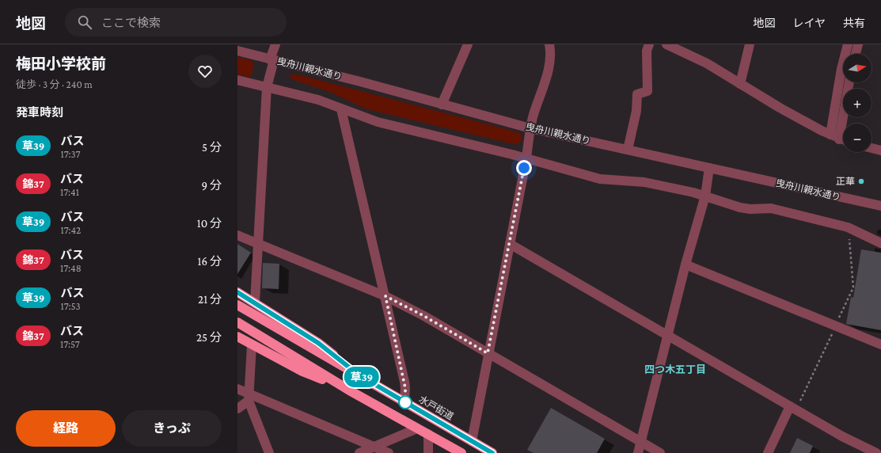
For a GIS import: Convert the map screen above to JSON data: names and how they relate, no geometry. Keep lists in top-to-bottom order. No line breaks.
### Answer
{"streets":{"highway":["水戸街道"],"street":["曳舟川親水通り"]},"districts":["四つ木五丁目"],"places":["正華"],"lines":["bus line 草39"],"north":"right","page":{"header":"地図","search":"ここで検索","nav":["地図","レイヤ","共有"],"heading":[["梅田小学校前","徒歩 · 3 分 · 240 m"],"発車時刻"],"on_map":"草39","map_buttons":["+","−"],"list":[{"mark":"草39","name":"バス","note":"17:37","value":"5 分"},{"mark":"錦37","name":"バス","note":"17:41","value":"9 分"},{"mark":"草39","name":"バス","note":"17:42","value":"10 分"},{"mark":"錦37","name":"バス","note":"17:48","value":"16 分"},{"mark":"草39","name":"バス","note":"17:53","value":"21 分"},{"mark":"錦37","name":"バス","note":"17:57","value":"25 分"}],"buttons":["経路","きっぷ"]}}
